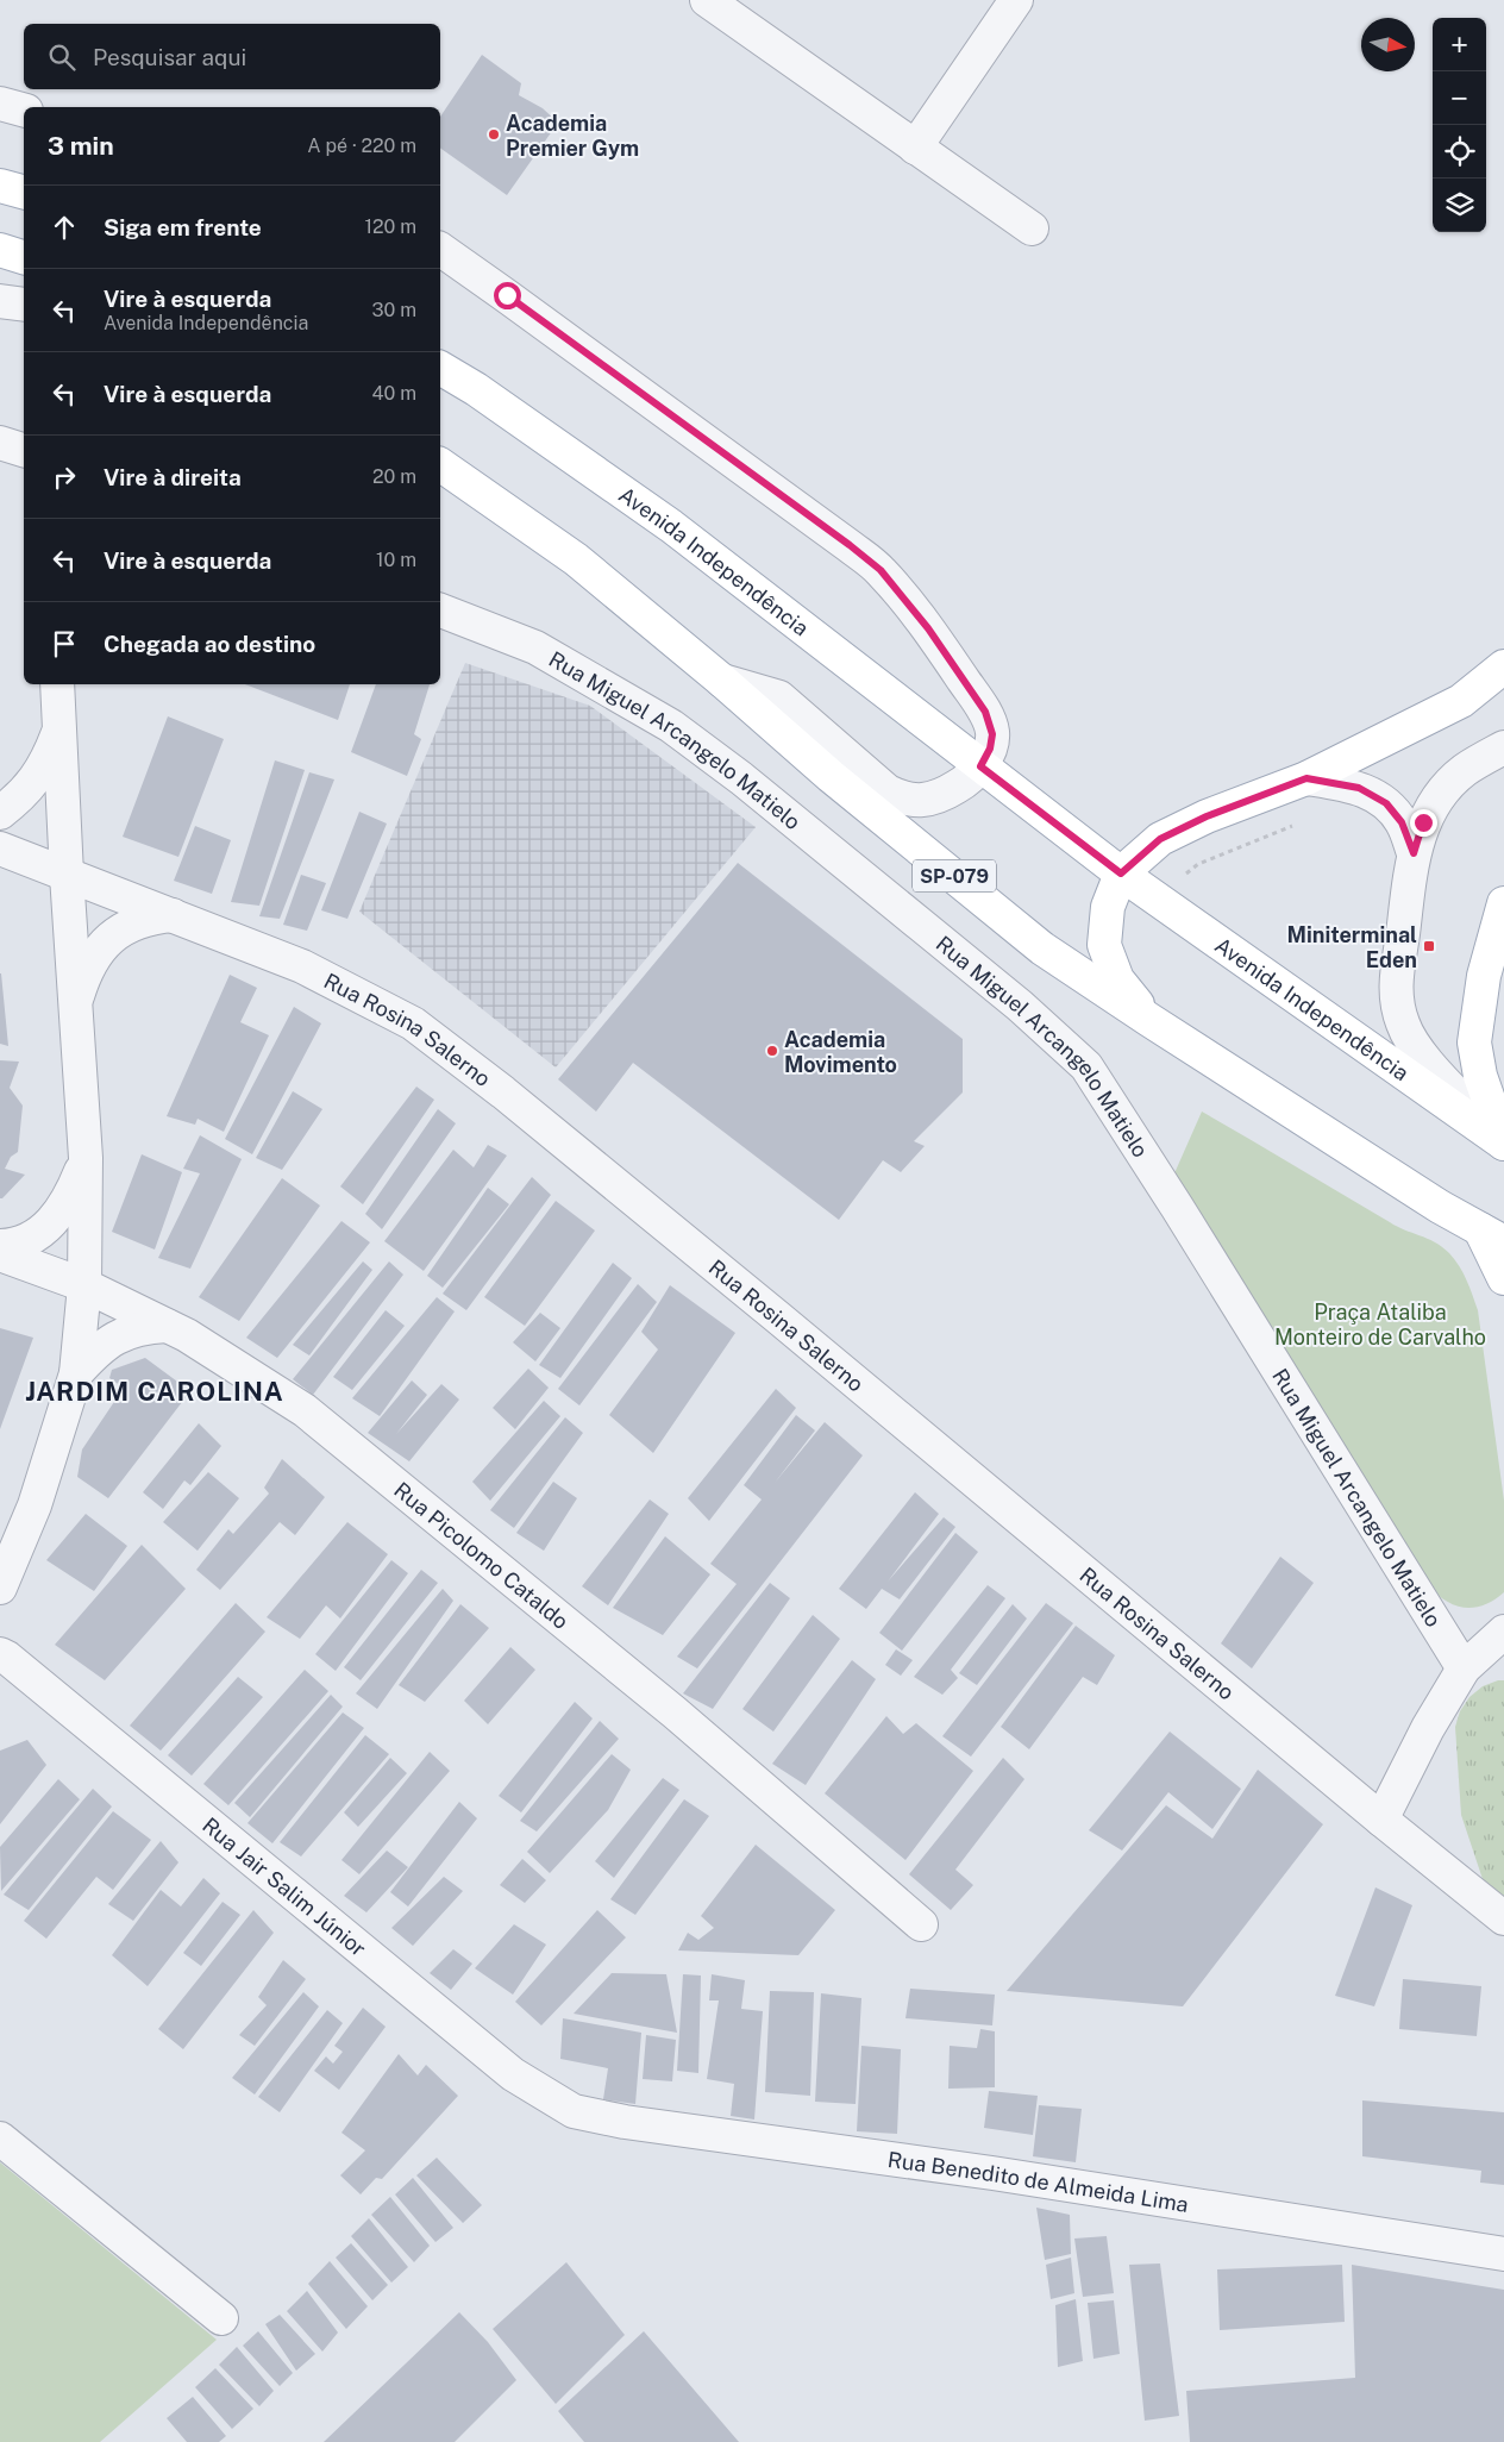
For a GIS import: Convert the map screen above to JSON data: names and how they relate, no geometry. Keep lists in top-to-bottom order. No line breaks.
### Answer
{"streets":{"main road":["Avenida Independência","SP-079"],"street":["Rua Miguel Arcangelo Matielo","Rua Rosina Salerno","Rua Picolomo Cataldo","Rua Jair Salim Júnior","Rua Benedito de Almeida Lima"]},"crossings":[["Avenida Independência","SP-079"],["Rua Jair Salim Júnior","Rua Benedito de Almeida Lima"]],"districts":["JARDIM CAROLINA"],"parks":["Praça Ataliba Monteiro de Carvalho"],"places":{"other":["Academia Premier Gym","Academia Movimento"],"transit":["Miniterminal Eden"]},"north":"right","page":{"map_buttons":["+","−"],"search":"Pesquisar aqui","heading":["3 min","A pé · 220 m"],"list":[["Siga em frente","120 m"],["Vire à esquerda","Avenida Independência","30 m"],["Vire à esquerda","40 m"],["Vire à direita","20 m"],["Vire à esquerda","10 m"],"Chegada ao destino"]}}
